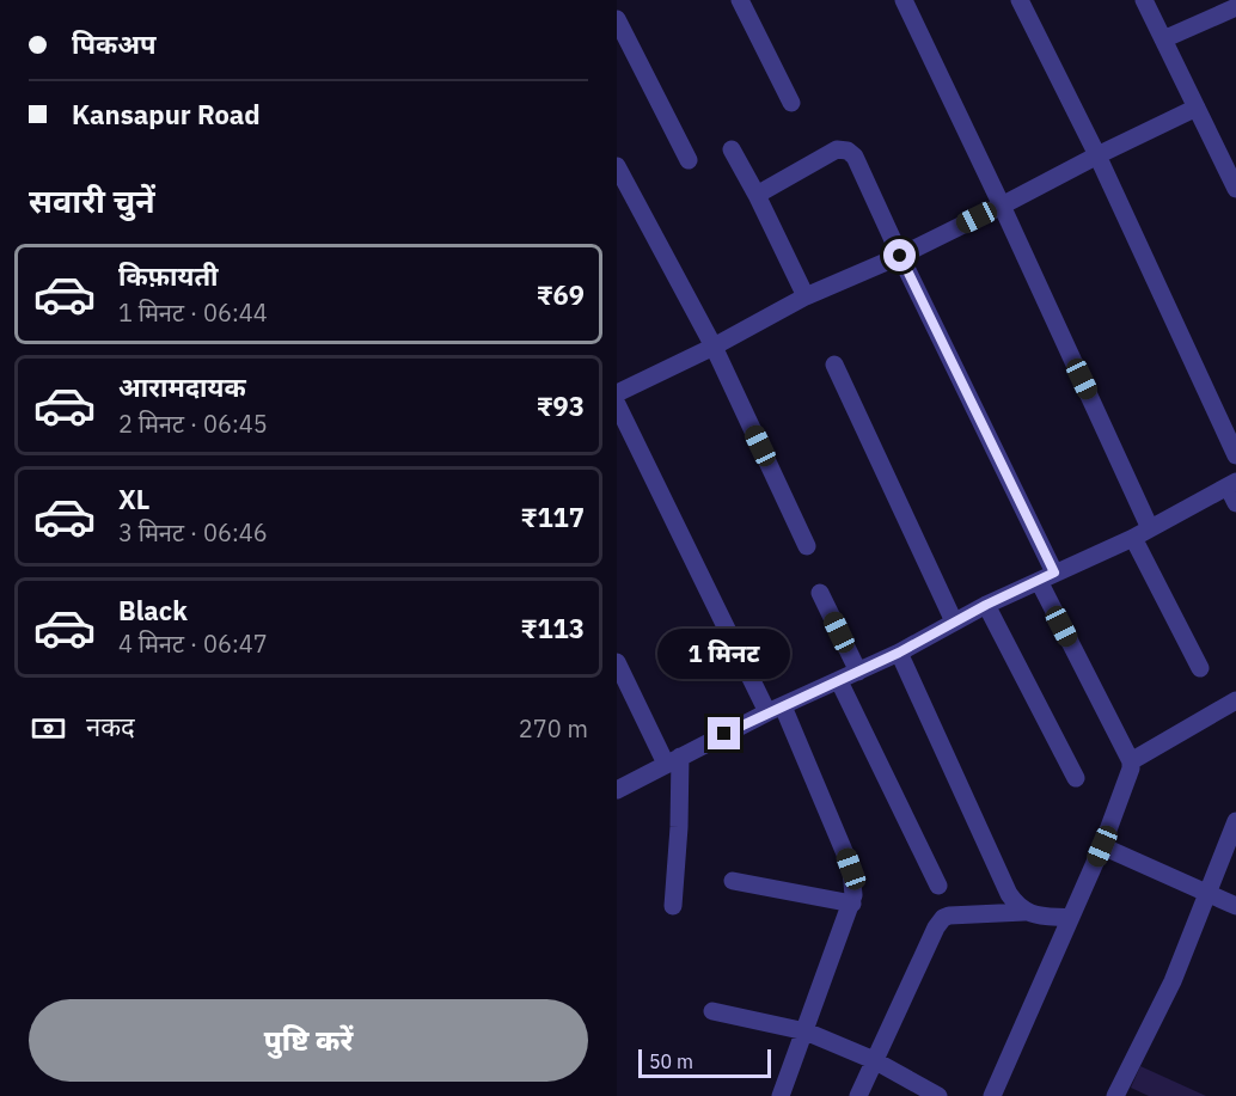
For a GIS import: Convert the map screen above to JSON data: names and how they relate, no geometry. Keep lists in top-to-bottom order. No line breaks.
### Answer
{"scale_bar":"50 m","page":{"banner":["पिकअप","Kansapur Road"],"heading":"सवारी चुनें","list":[{"name":"किफ़ायती","note":"1 मिनट · 06:44","value":"₹69"},{"name":"आरामदायक","note":"2 मिनट · 06:45","value":"₹93"},{"name":"XL","note":"3 मिनट · 06:46","value":"₹117"},{"name":"Black","note":"4 मिनट · 06:47","value":"₹113"}],"bubble":"1 मिनट","pay":["नकद","270 m"],"buttons":"पुष्टि करें","scale":"50 m"}}
